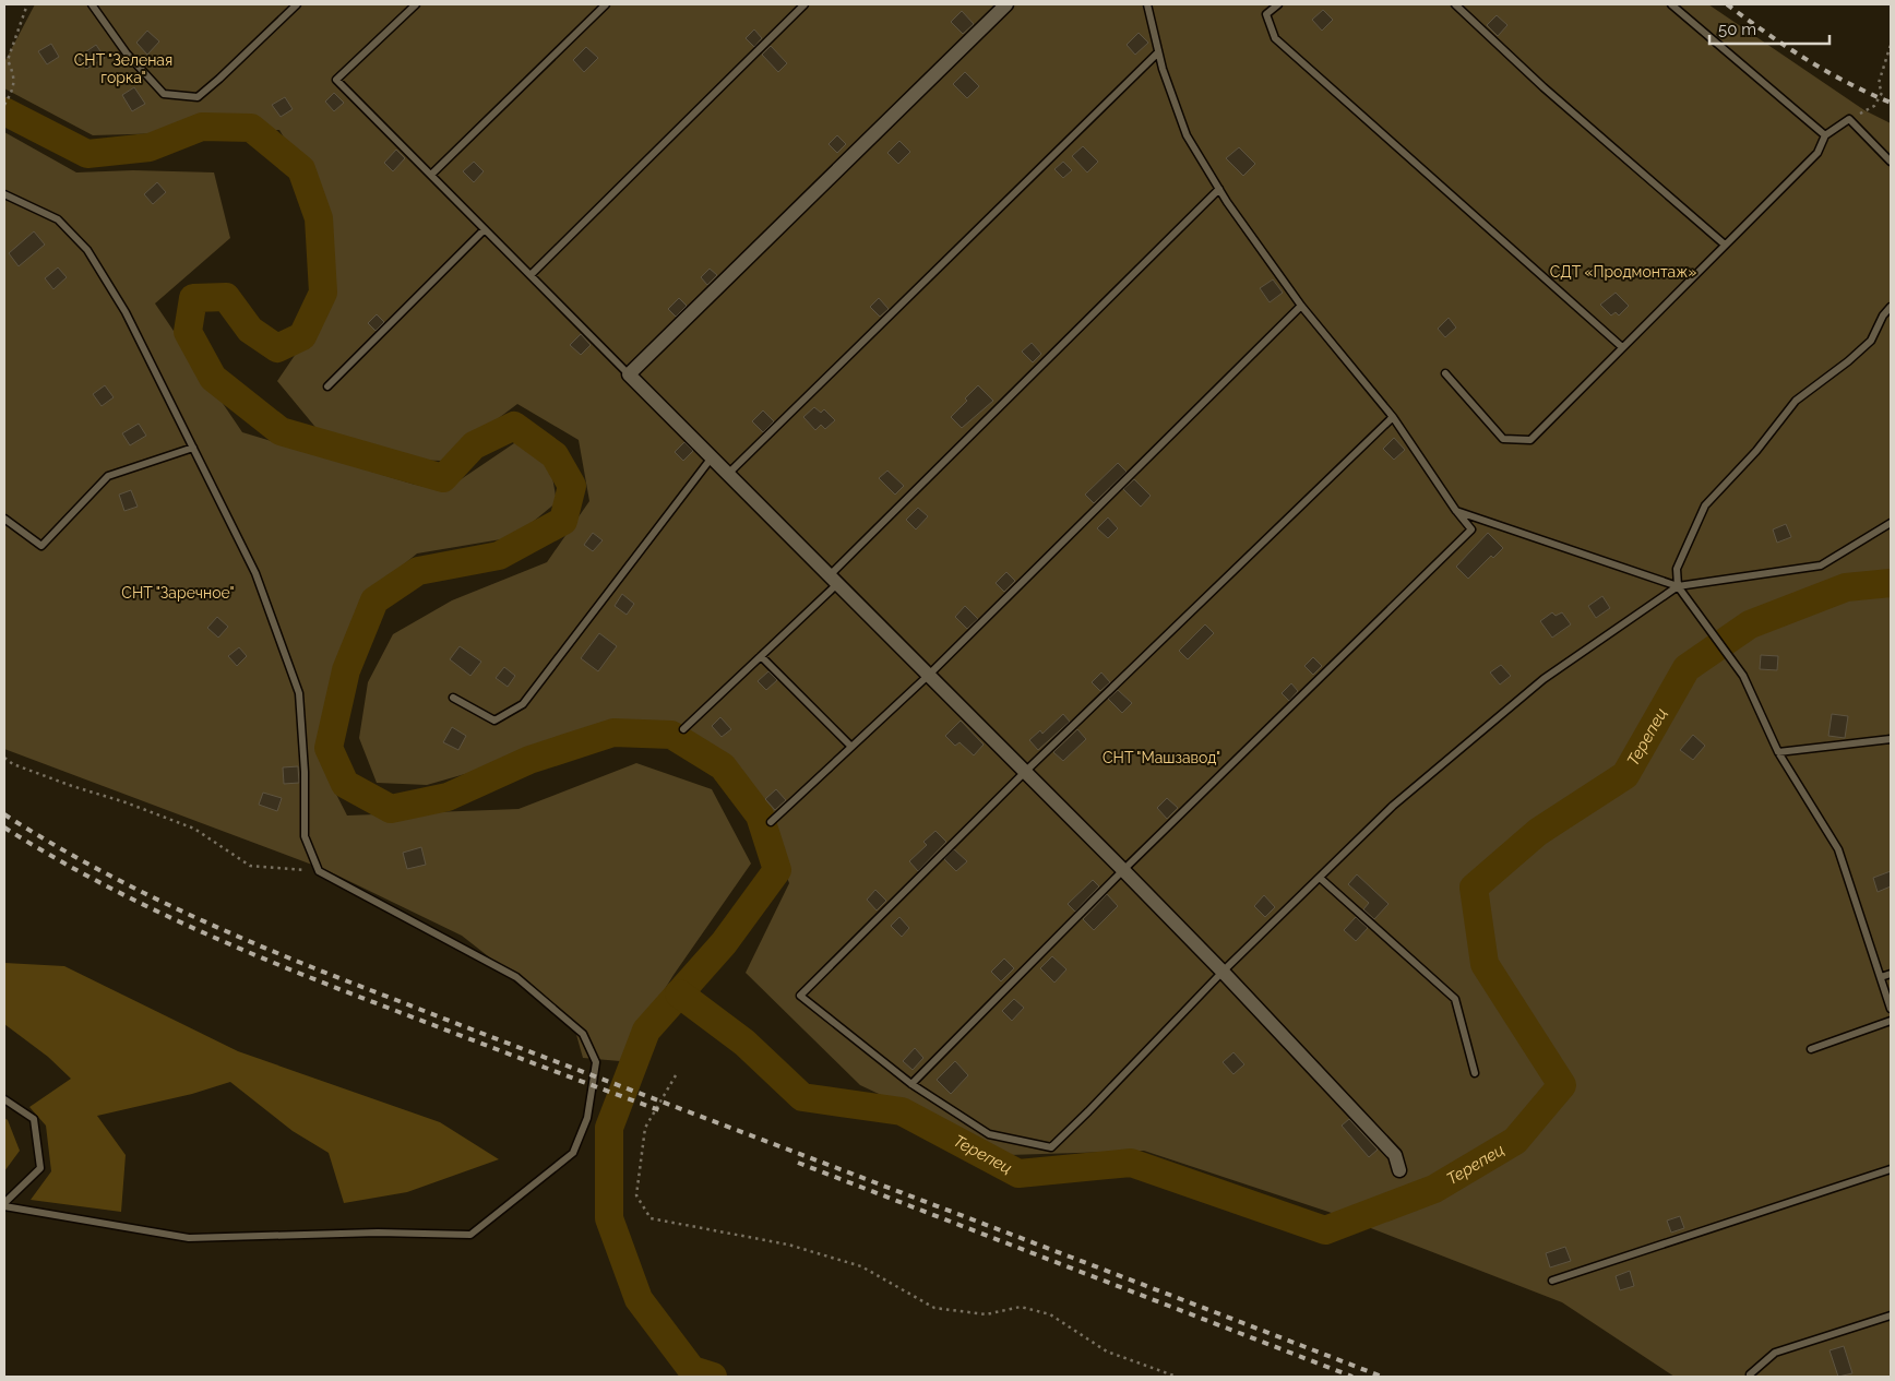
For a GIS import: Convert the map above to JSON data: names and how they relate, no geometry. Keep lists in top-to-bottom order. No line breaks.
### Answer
{"water":["Терепец"],"parks":["СНТ \"Зеленая горка\"","СДТ «Продмонтаж»","СНТ \"Заречное\"","СНТ \"Машзавод\""],"scale_bar":"50 m"}
